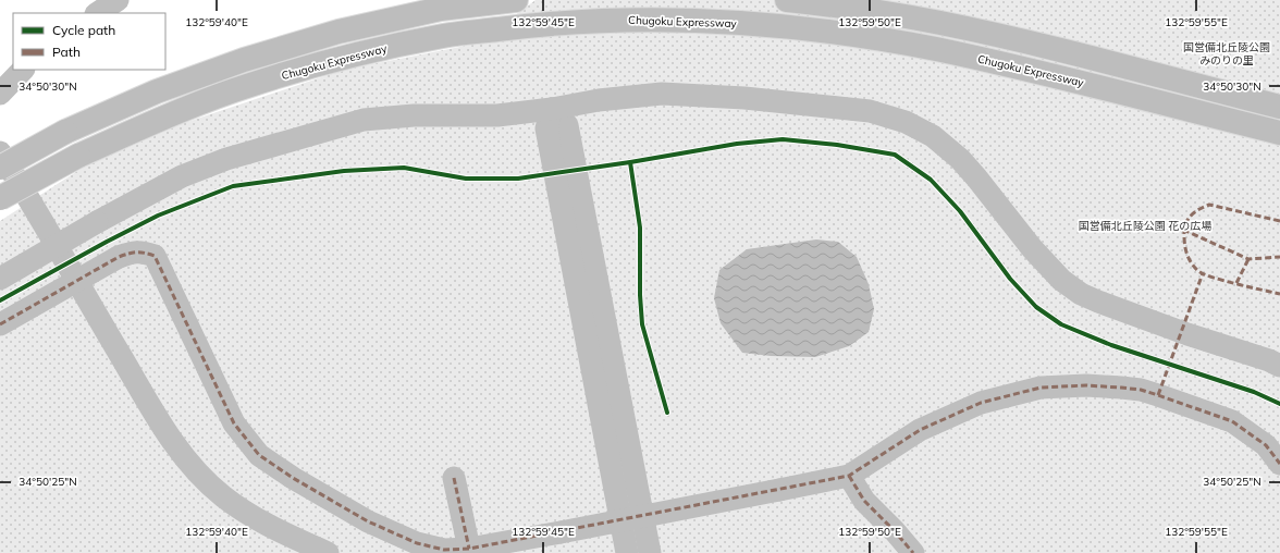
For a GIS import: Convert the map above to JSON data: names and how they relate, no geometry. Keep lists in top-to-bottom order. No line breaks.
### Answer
{"streets":{"highway":["Chugoku Expressway"]},"parks":["国営備北丘陵公園 みのりの里","国営備北丘陵公園 花の広場"],"legend":["Cycle path","Path"],"coordinates":["132°59'40\"E","132°59'45\"E","132°59'50\"E","132°59'55\"E","34°50'30\"N","34°50'25\"N"]}
